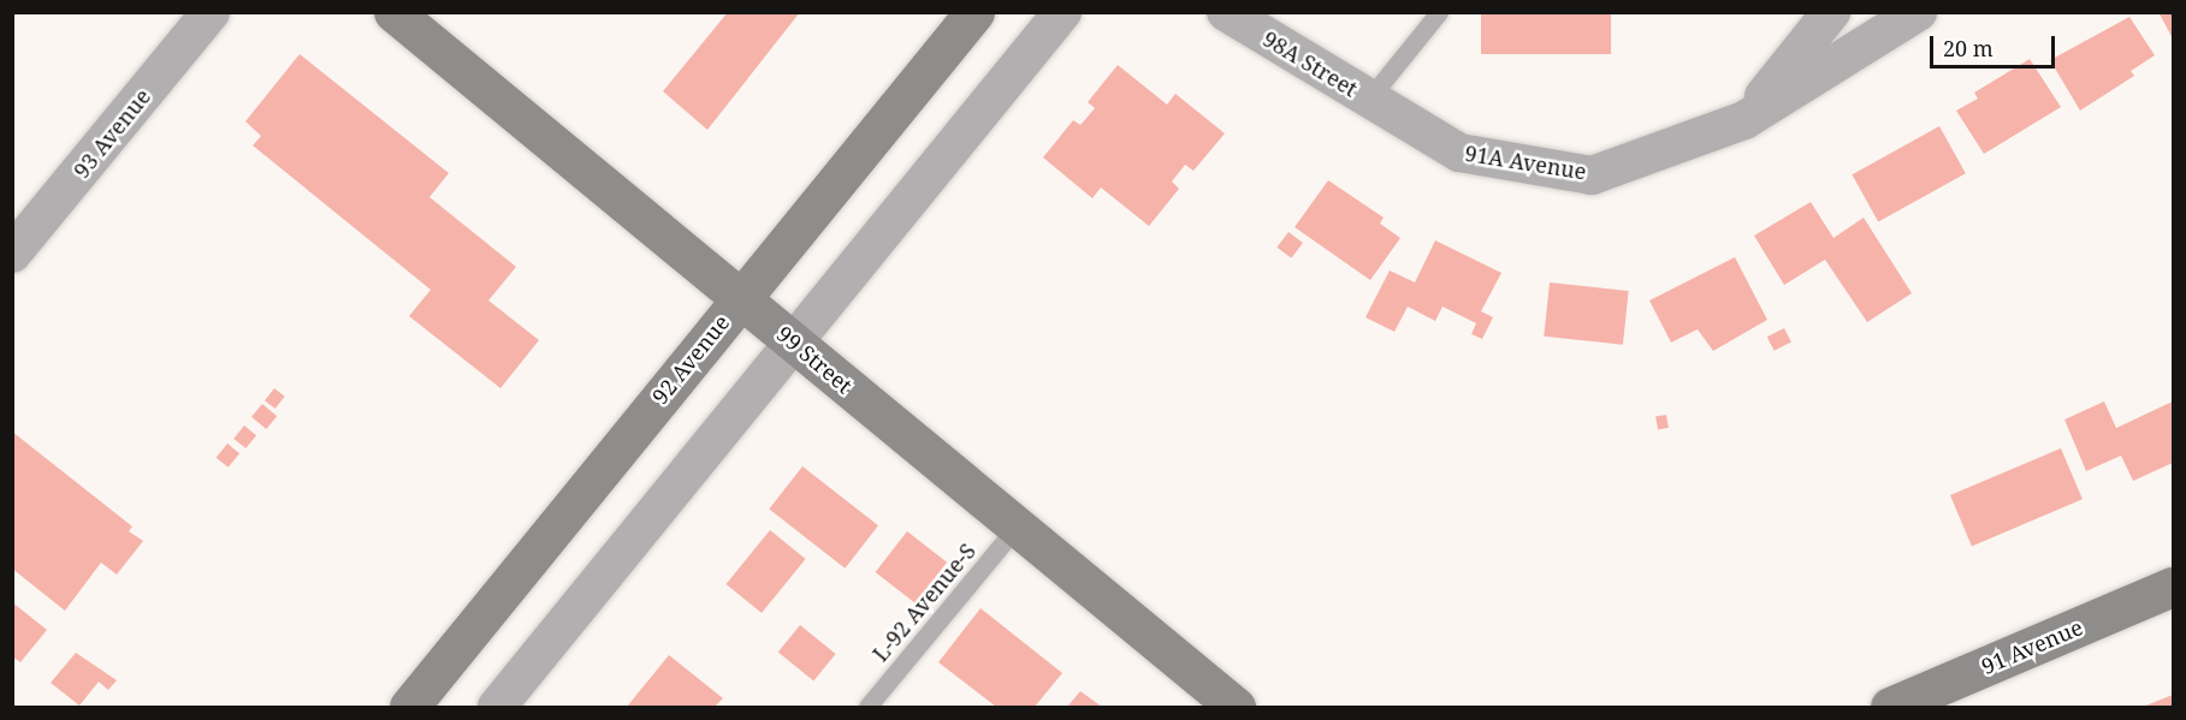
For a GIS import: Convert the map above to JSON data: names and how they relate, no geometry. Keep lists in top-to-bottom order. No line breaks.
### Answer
{"streets":{"street":["98A Street","93 Avenue","91A Avenue","92 Avenue","99 Street","91 Avenue"],"lane":["L-92 Avenue-S"]},"crossings":[["98A Street","91A Avenue"],["92 Avenue","99 Street"],["99 Street","L-92 Avenue-S"]],"scale_bar":"20 m"}
